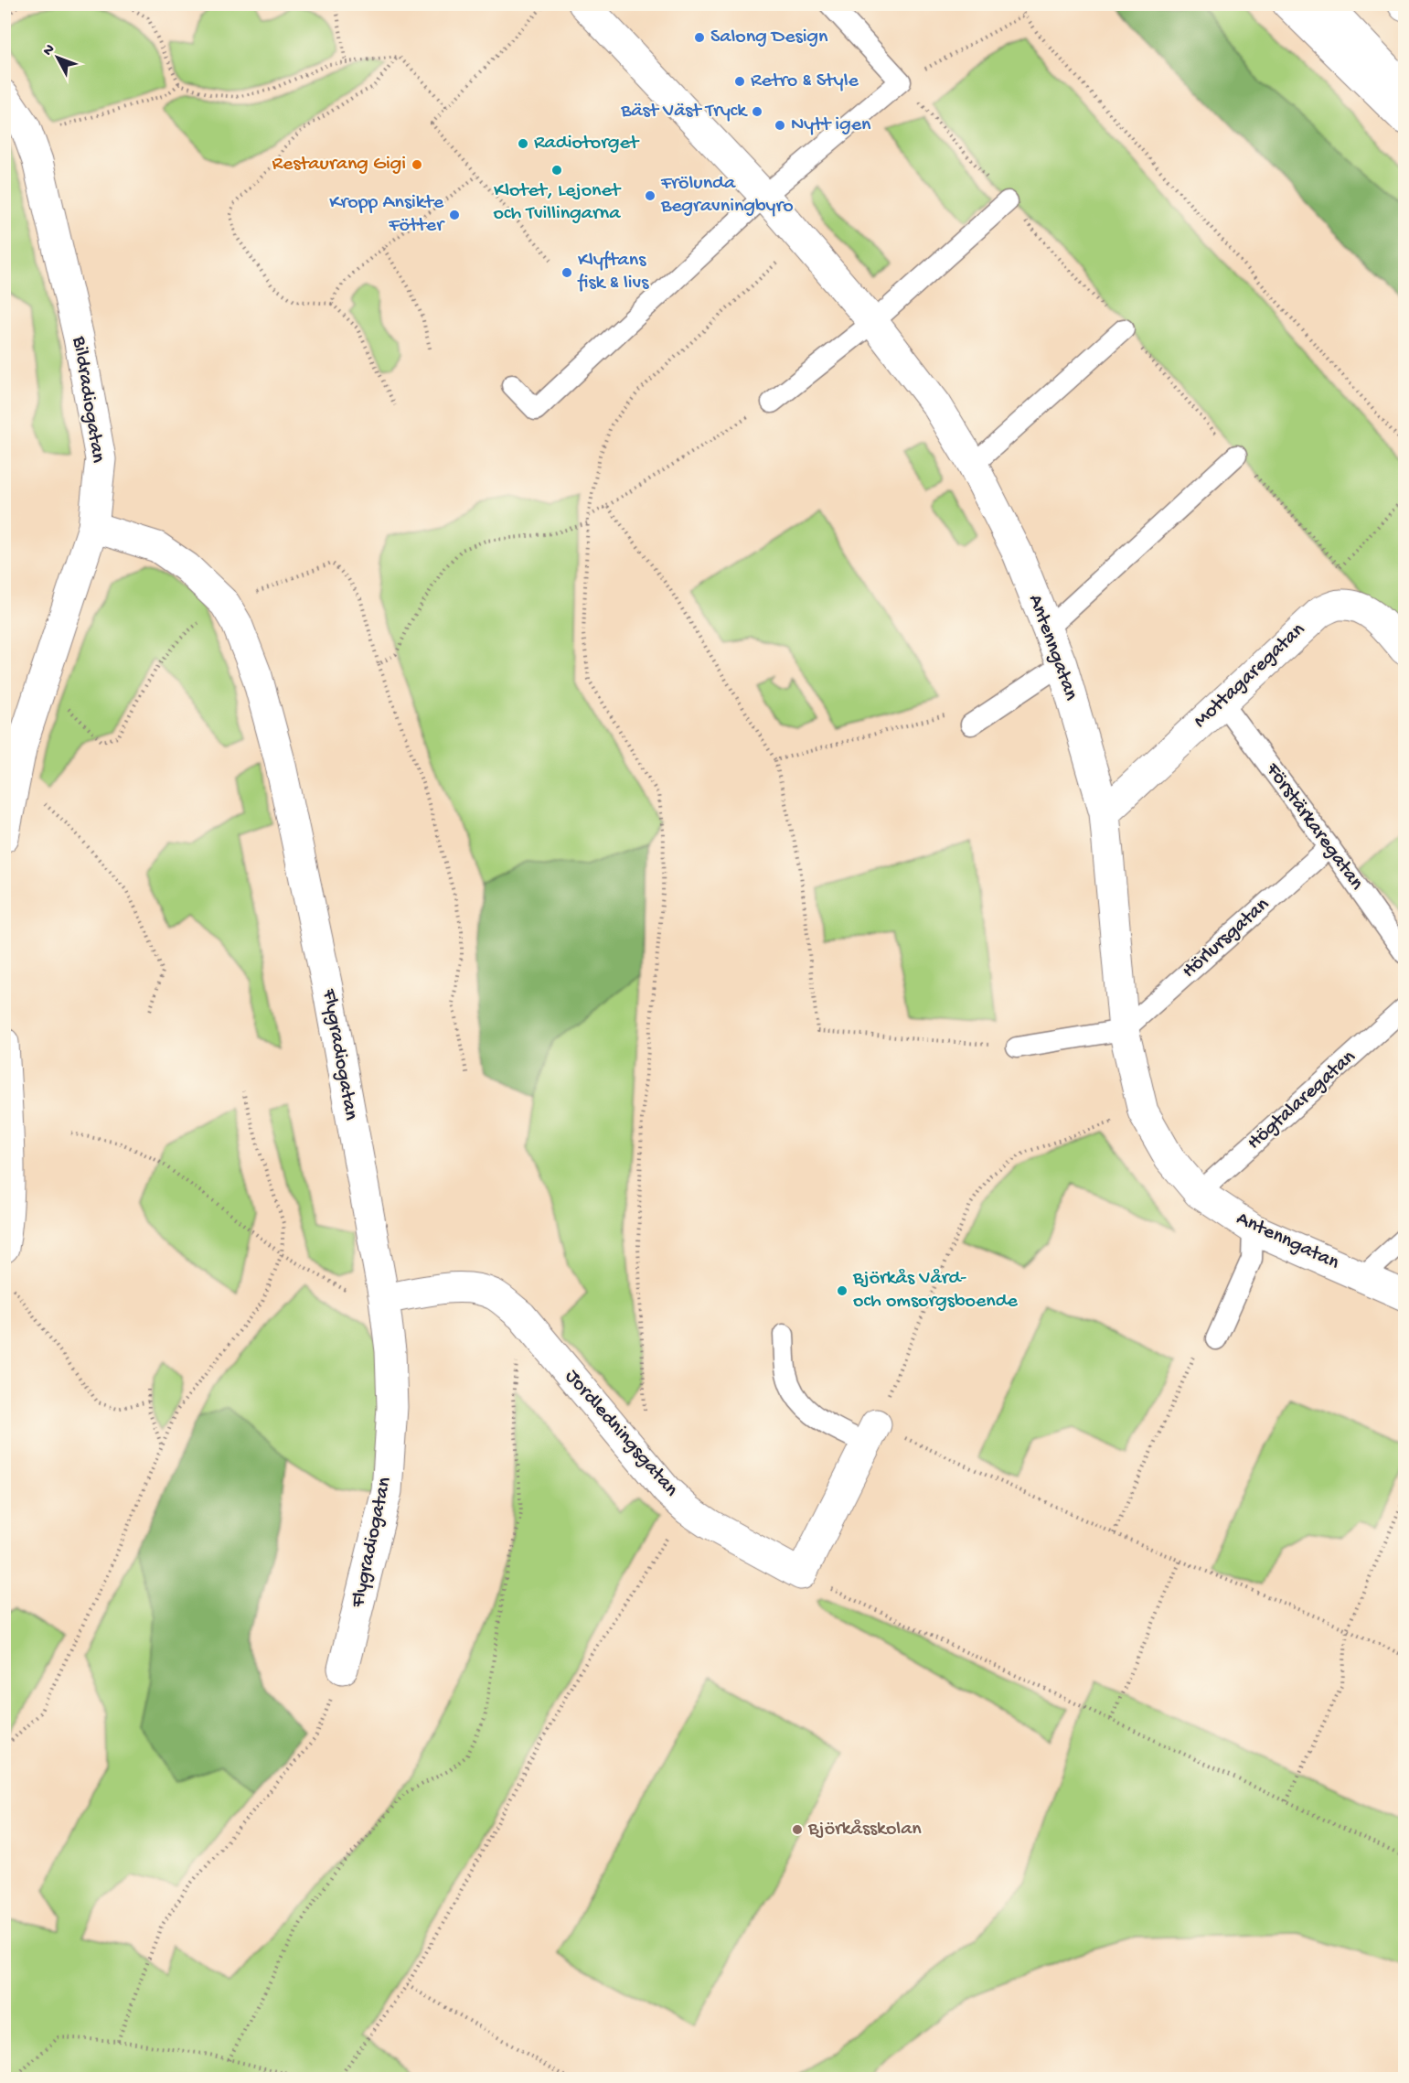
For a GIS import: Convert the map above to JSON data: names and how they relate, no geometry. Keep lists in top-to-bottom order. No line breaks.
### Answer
{"streets":{"street":["Bildradiogatan","Antenngatan","Mottagaregatan","Flygradiogatan","Jordledningsgatan"],"lane":["Förstärkaregatan","Hörlursgatan","Högtalaregatan"]},"crossings":[["Bildradiogatan","Flygradiogatan"],["Antenngatan","Mottagaregatan"],["Antenngatan","Hörlursgatan"],["Antenngatan","Högtalaregatan"],["Mottagaregatan","Förstärkaregatan"],["Förstärkaregatan","Hörlursgatan"],["Flygradiogatan","Jordledningsgatan"]],"places":["Salong Design","Retro & Style","Bäst Väst Tryck","Nytt igen","Radiotorget","Restaurang Gigi","Klotet, Lejonet och Tvillingarna","Frölunda Begravningbyro","Kropp Ansikte Fötter","Klyftans fisk & livs","Björkås Vård- och omsorgsboende","Björkåsskolan"],"north":"top left"}
